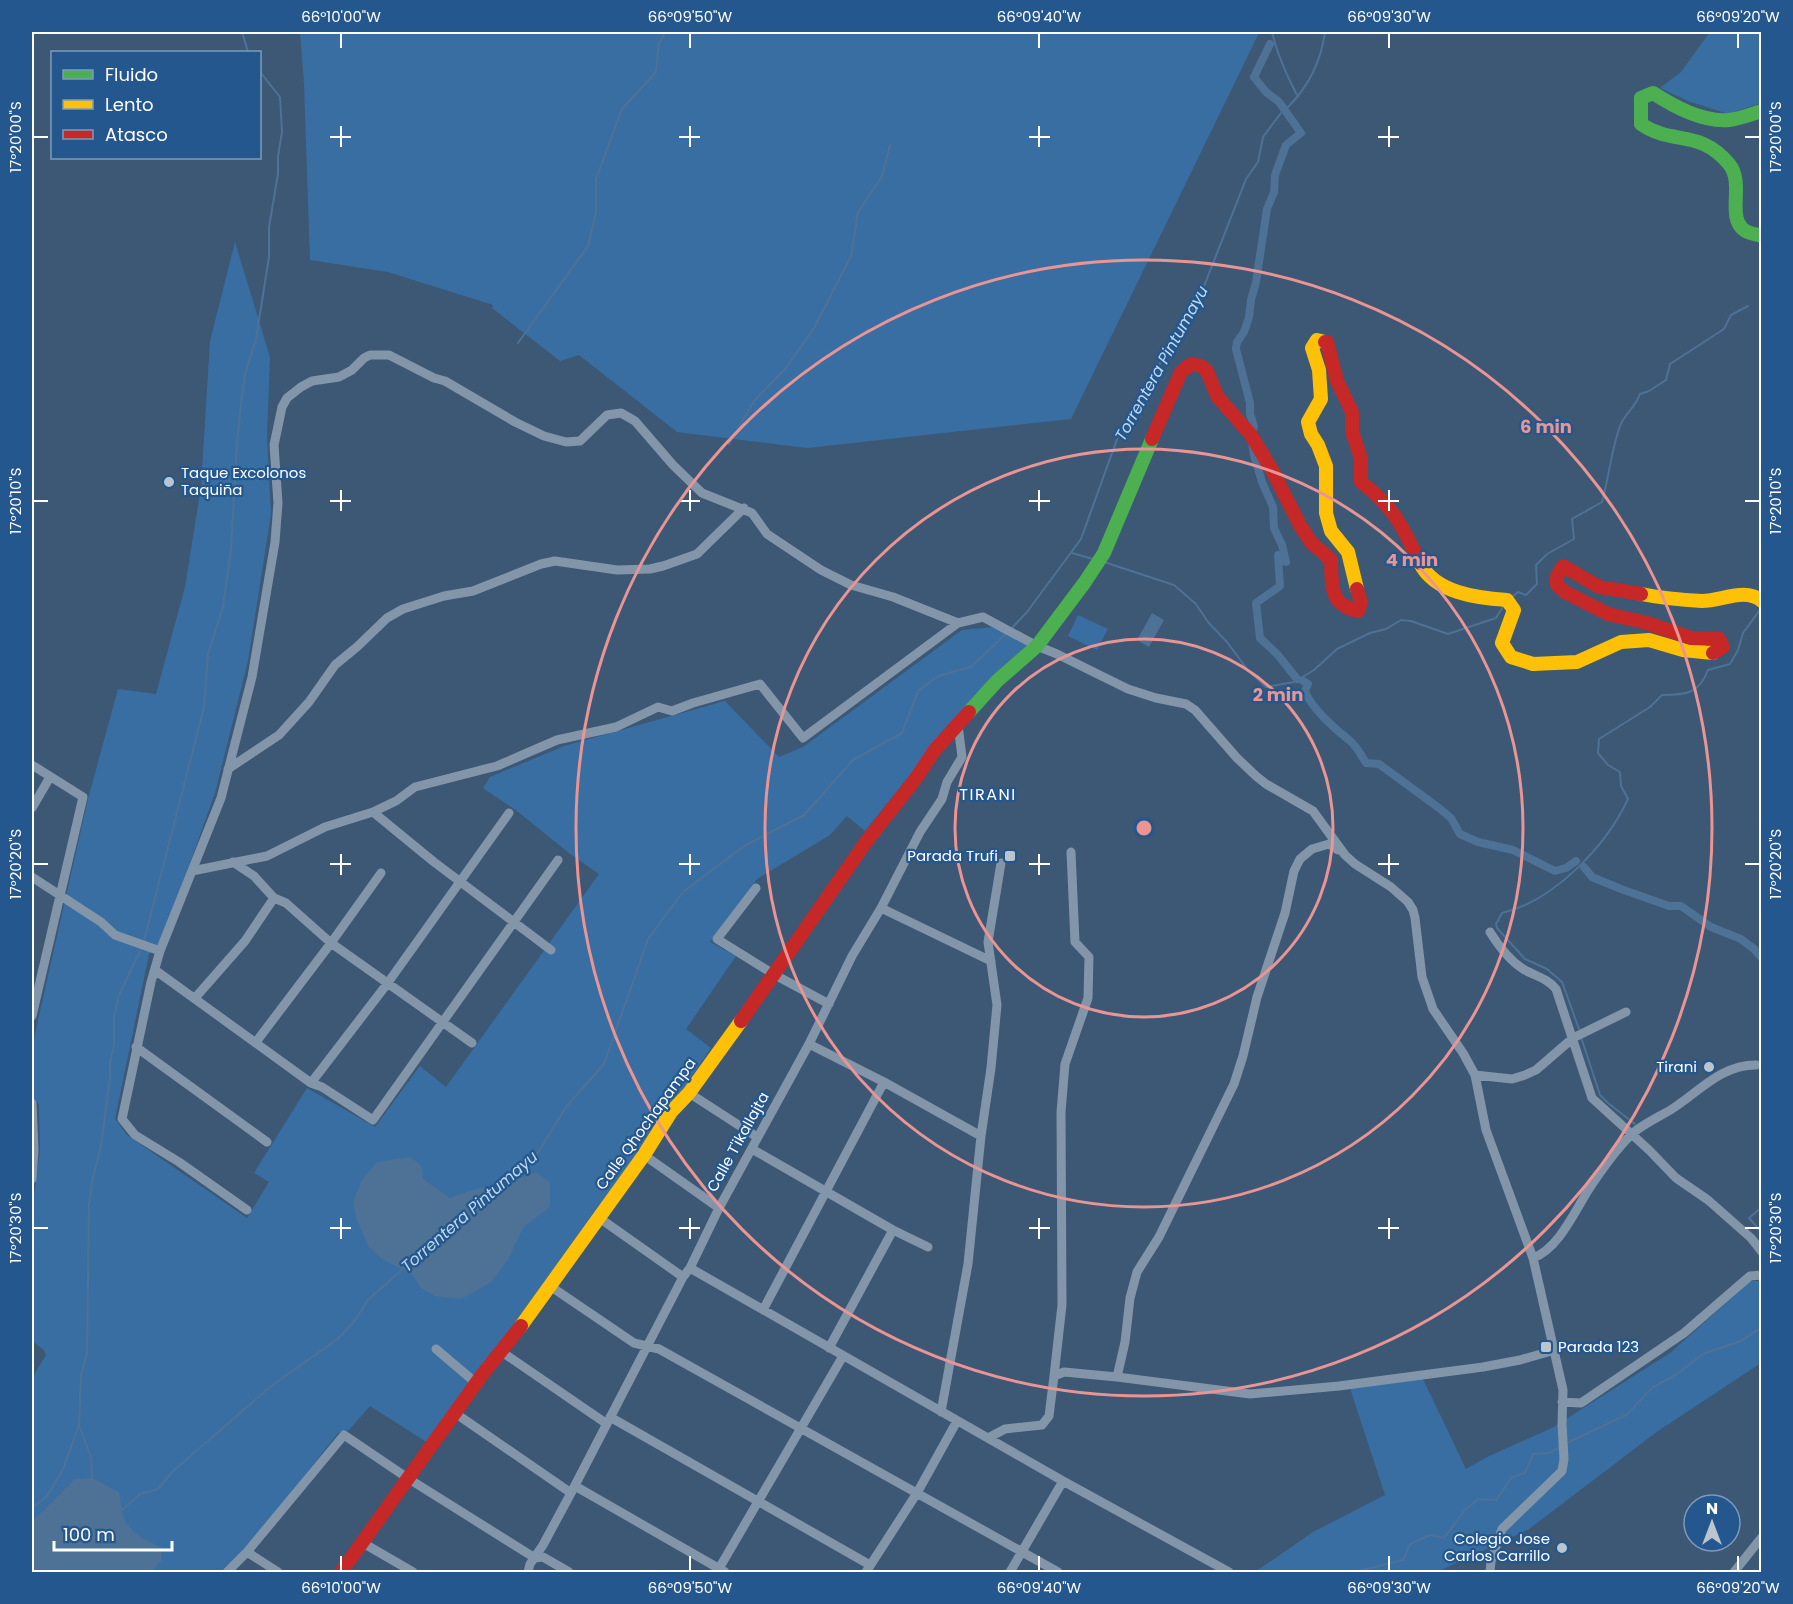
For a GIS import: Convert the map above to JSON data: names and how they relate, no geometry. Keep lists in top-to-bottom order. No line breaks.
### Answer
{"streets":{"street":["Calle Qhochapampa","Calle T'ikallajta"]},"crossings":[["Calle Qhochapampa","Calle T'ikallajta"]],"districts":["TIRANI"],"water":["Torrentera Pintumayu"],"places":{"other":["Taque Excolonos Taquiña","Tirani","Colegio Jose Carlos Carrillo"],"transit":["Parada Trufi","Parada 123"]},"legend":["Fluido","Lento","Atasco"],"scale_bar":"100 m","north":"top","coordinates":["66°10'00\"W","66°09'50\"W","66°09'40\"W","66°09'30\"W","66°09'20\"W","17°20'00\"S","17°20'10\"S","17°20'20\"S","17°20'30\"S"],"rings":["6 min","4 min","2 min"]}
